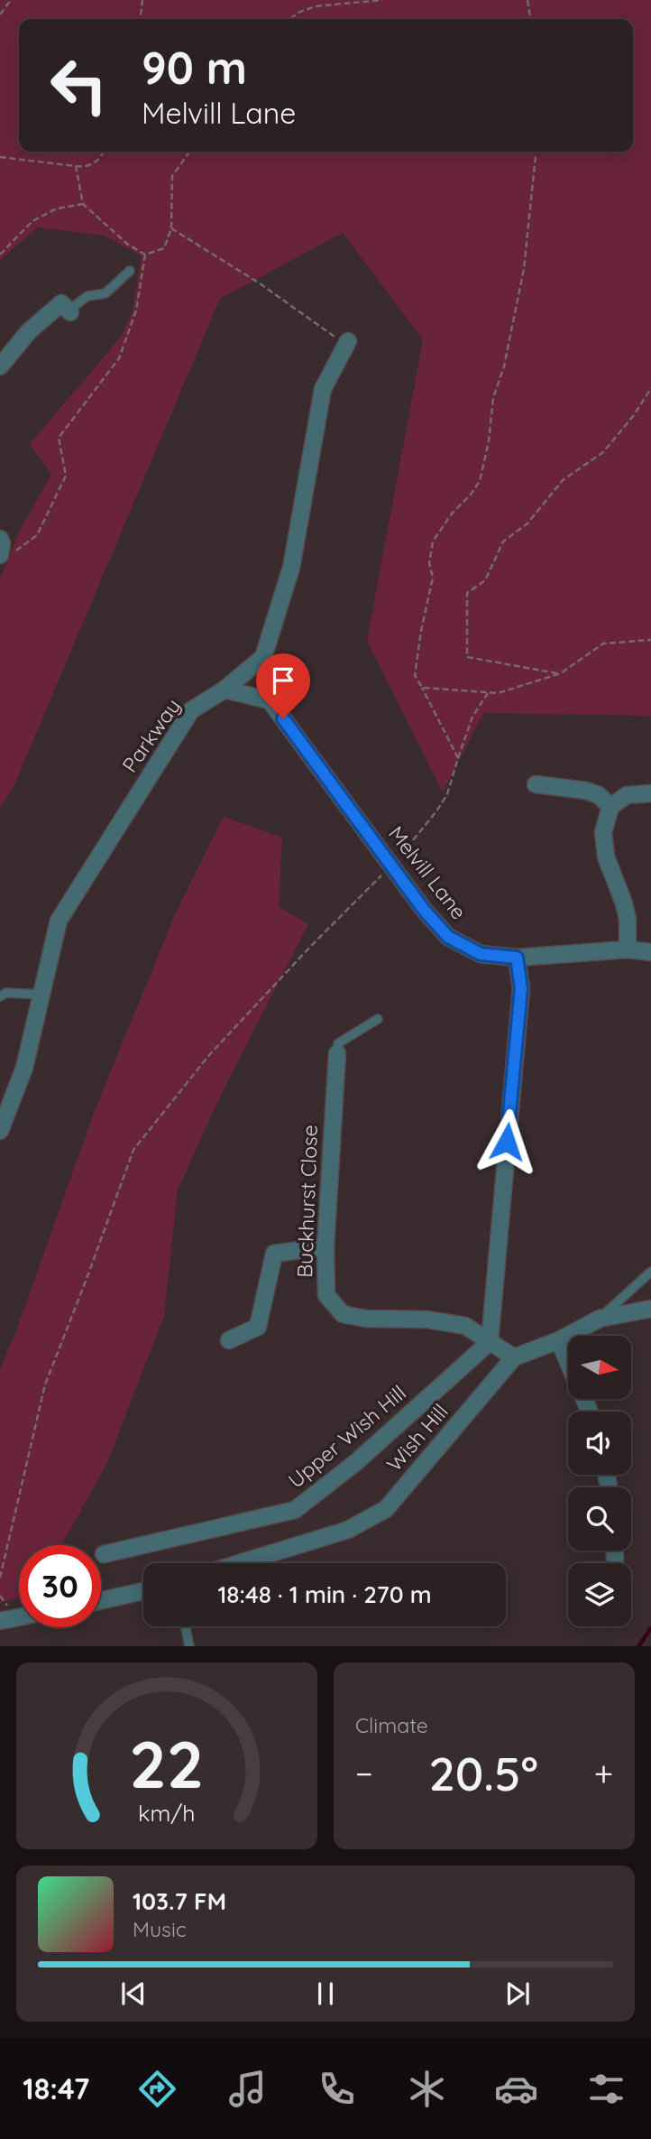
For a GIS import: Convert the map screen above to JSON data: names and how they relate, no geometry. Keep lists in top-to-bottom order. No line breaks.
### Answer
{"streets":{"street":["Parkway","Melvill Lane","Buckhurst Close","Upper Wish Hill","Wish Hill"]},"crossings":[["Buckhurst Close","Upper Wish Hill"],["Buckhurst Close","Wish Hill"]],"north":"right","page":{"turn":["90 m","Melvill Lane"],"limit":"30","trip":"18:48 · 1 min · 270 m","tile":"Climate","heat":["−","20.5°","+"],"song":["103.7 FM","Music"],"tabs":"18:47","gauge":["22","km/h"]}}
